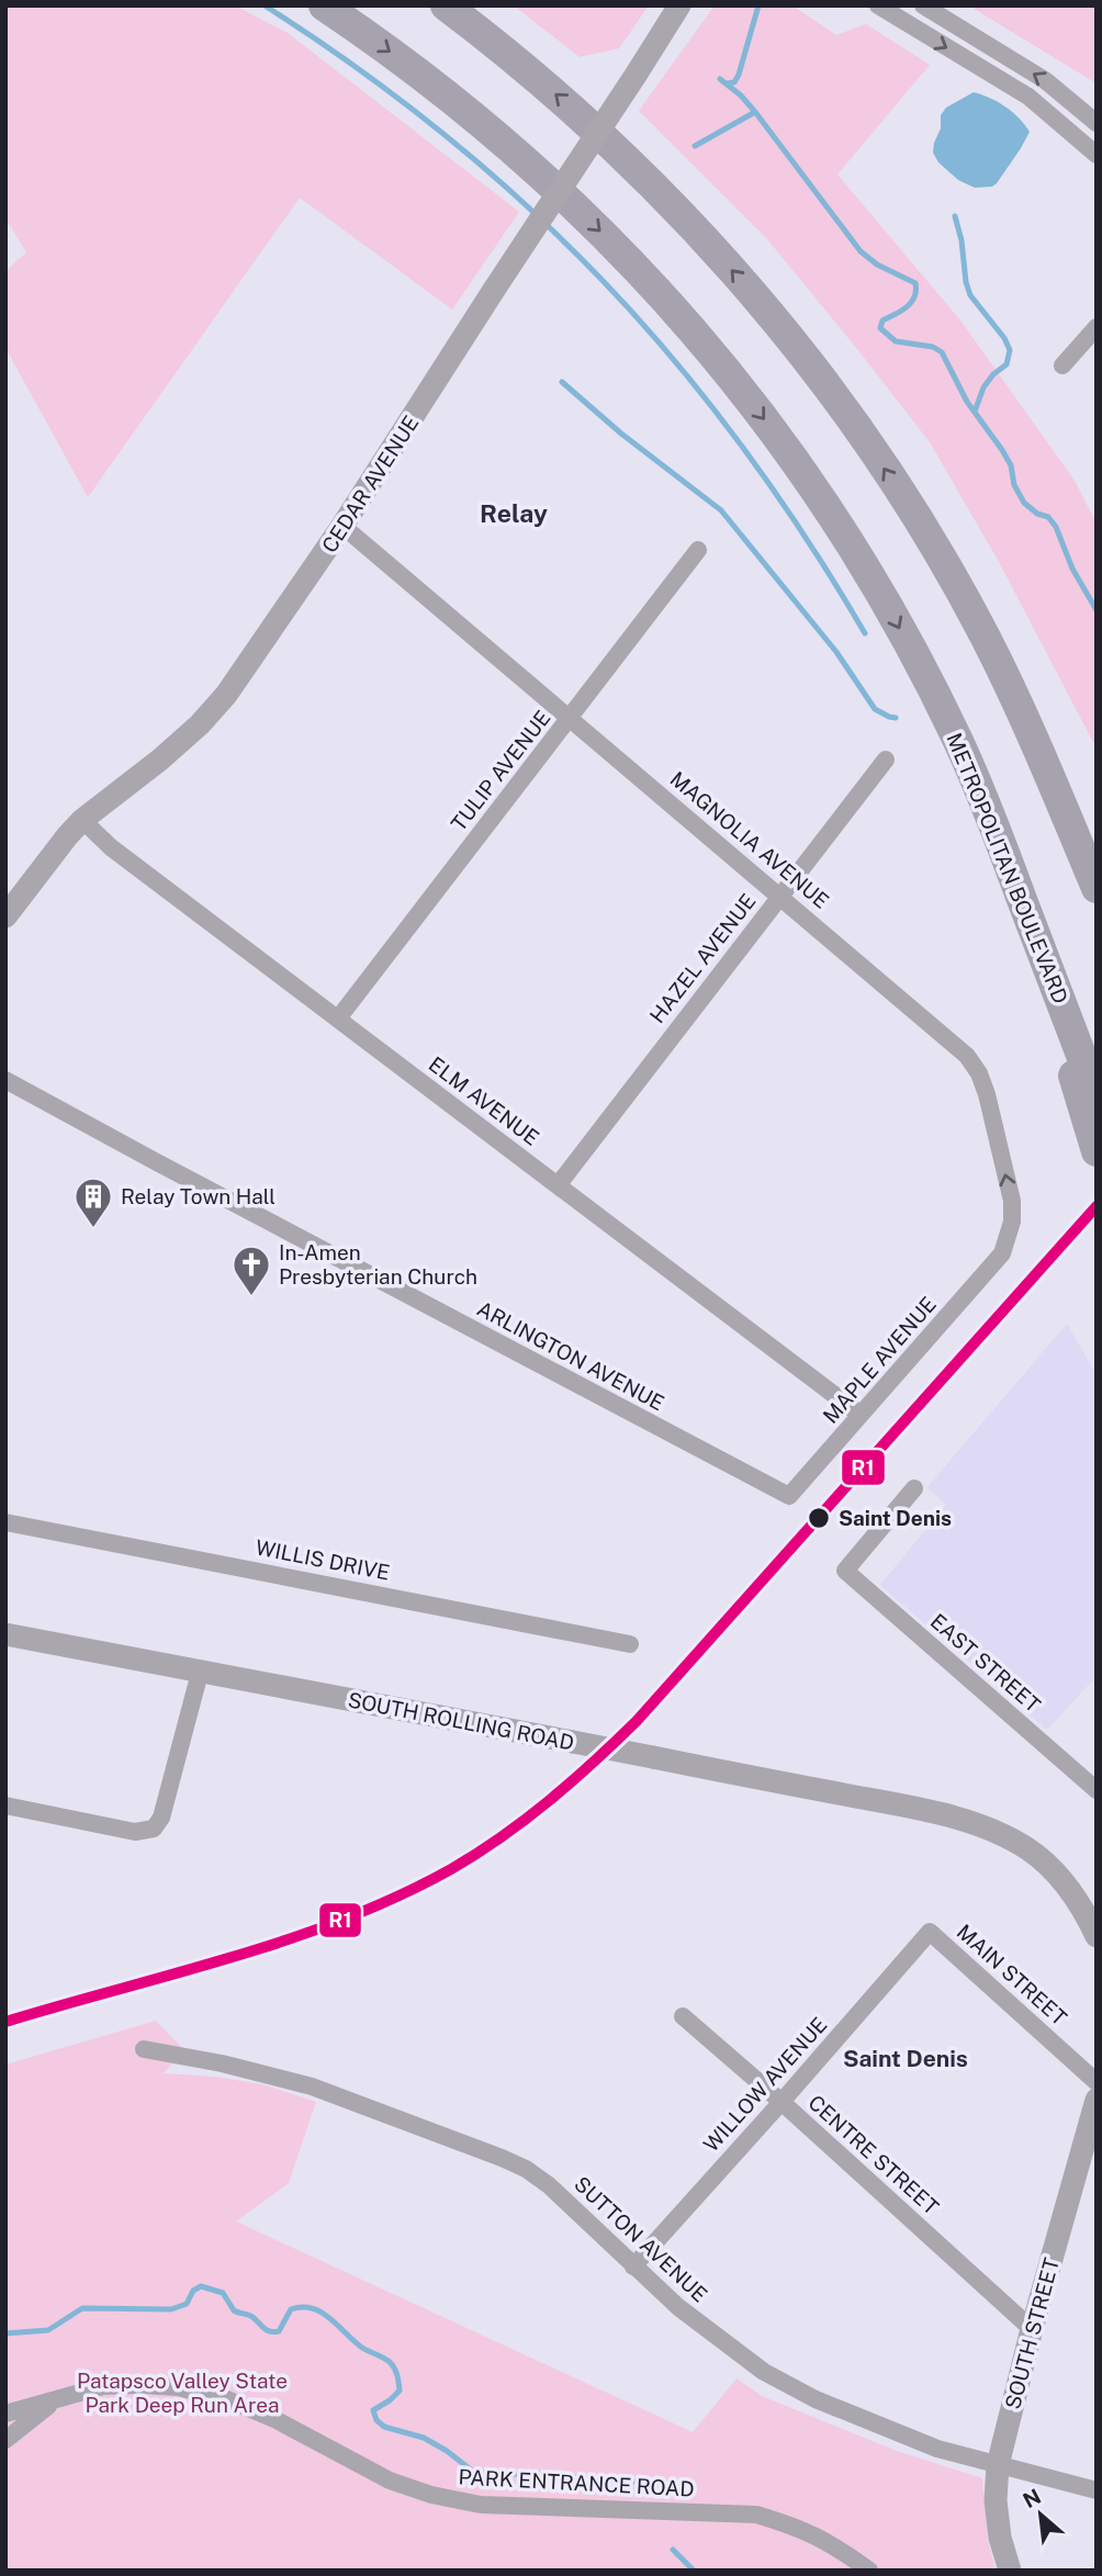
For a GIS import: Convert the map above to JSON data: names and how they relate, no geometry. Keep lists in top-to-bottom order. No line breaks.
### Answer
{"streets":{"highway":["METROPOLITAN BOULEVARD"],"street":["CEDAR AVENUE","TULIP AVENUE","MAGNOLIA AVENUE","HAZEL AVENUE","ELM AVENUE","ARLINGTON AVENUE","MAPLE AVENUE","WILLIS DRIVE","EAST STREET","SOUTH ROLLING ROAD","MAIN STREET","WILLOW AVENUE","CENTRE STREET","SUTTON AVENUE","SOUTH STREET","PARK ENTRANCE ROAD"]},"crossings":[["CEDAR AVENUE","MAGNOLIA AVENUE"],["CEDAR AVENUE","ELM AVENUE"],["TULIP AVENUE","MAGNOLIA AVENUE"],["TULIP AVENUE","ELM AVENUE"],["MAGNOLIA AVENUE","HAZEL AVENUE"],["MAGNOLIA AVENUE","MAPLE AVENUE"],["HAZEL AVENUE","ELM AVENUE"],["ELM AVENUE","MAPLE AVENUE"],["ARLINGTON AVENUE","MAPLE AVENUE"],["MAIN STREET","WILLOW AVENUE"],["WILLOW AVENUE","CENTRE STREET"],["WILLOW AVENUE","SUTTON AVENUE"],["CENTRE STREET","SOUTH STREET"],["SUTTON AVENUE","SOUTH STREET"]],"one_way":["MAGNOLIA AVENUE"],"districts":["Relay","Saint Denis"],"parks":["Patapsco Valley State Park Deep Run Area"],"places":{"building":["Relay Town Hall"],"church":["In-Amen Presbyterian Church"],"other":["Saint Denis"]},"lines":["transit line R1"],"north":"top left"}
